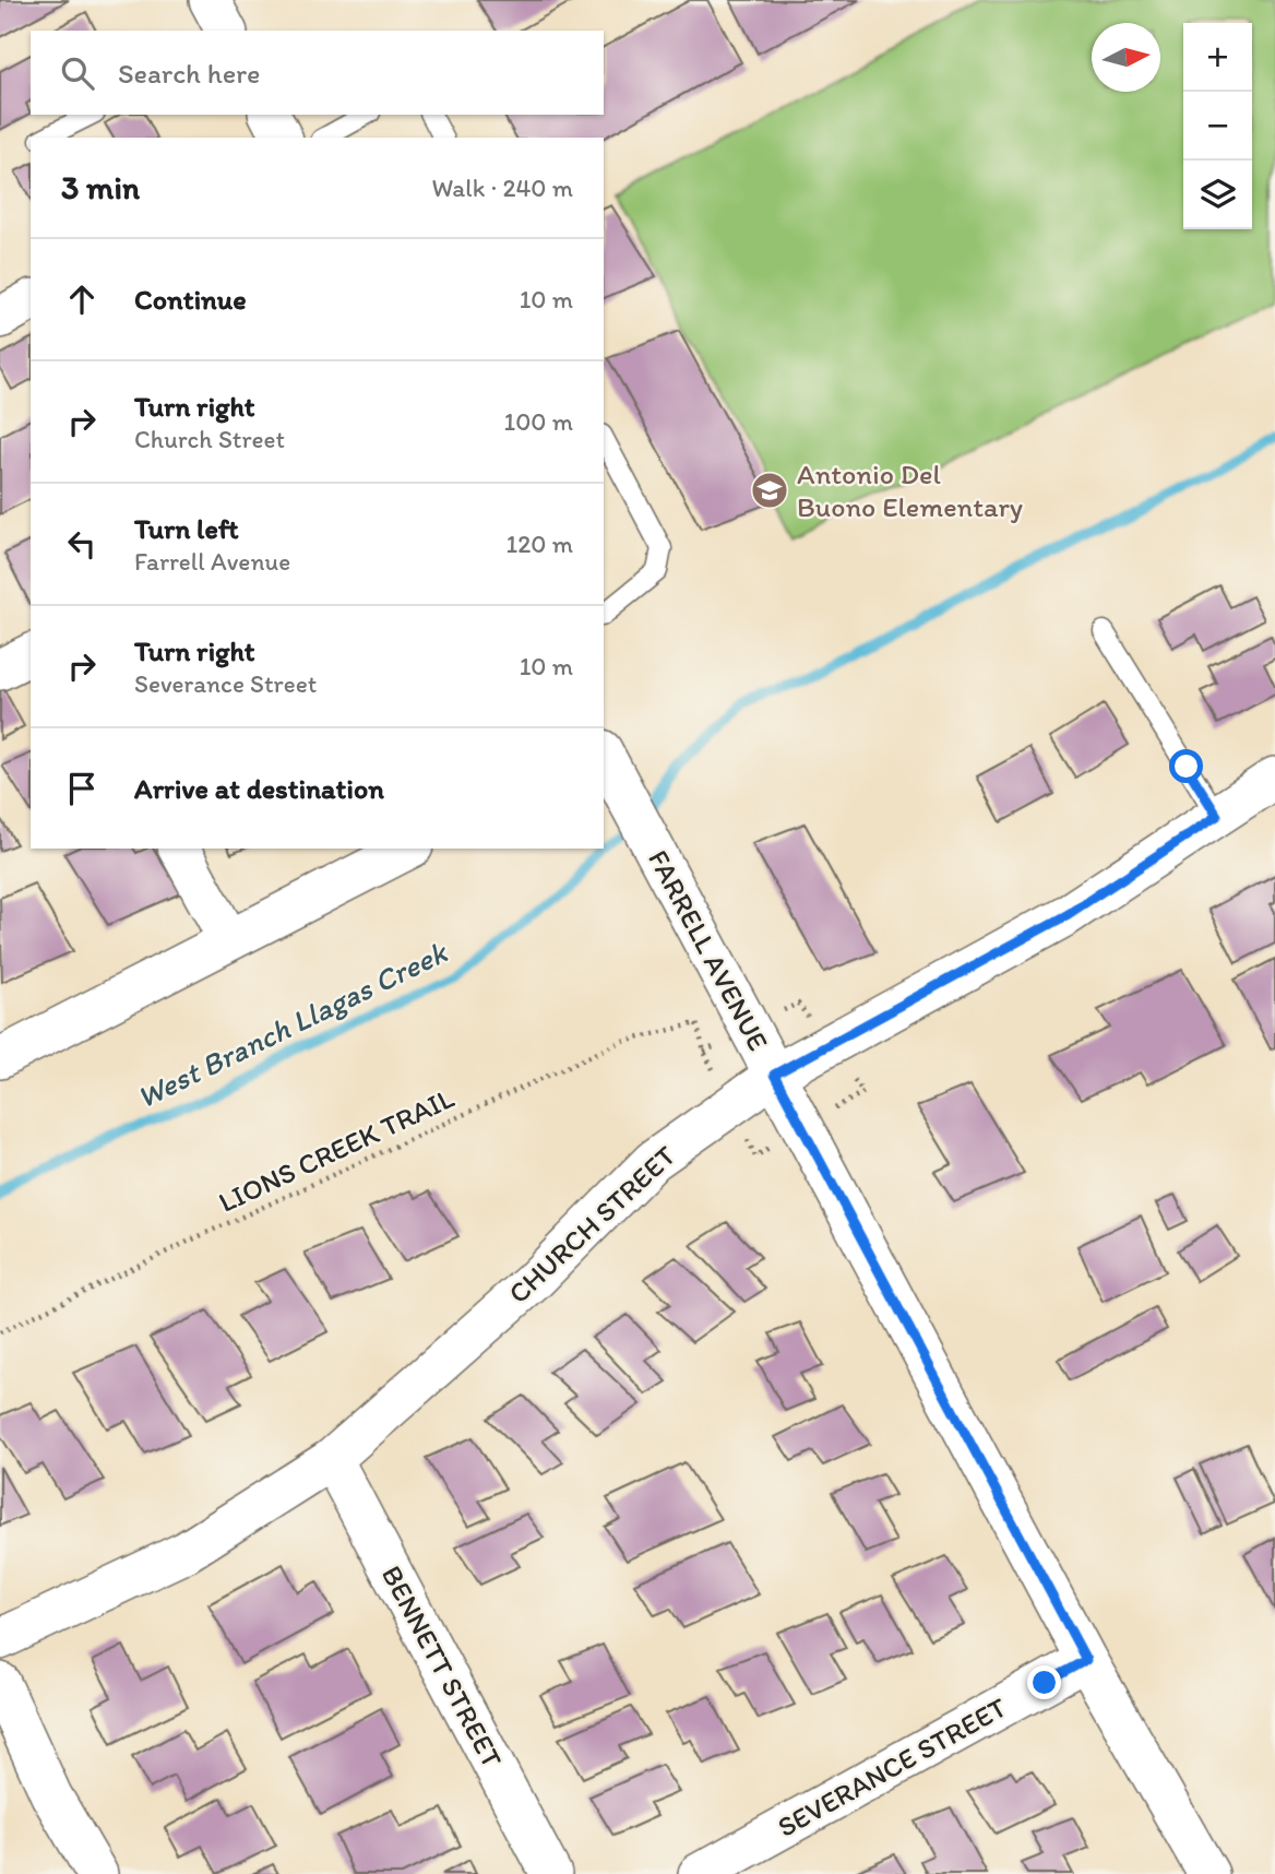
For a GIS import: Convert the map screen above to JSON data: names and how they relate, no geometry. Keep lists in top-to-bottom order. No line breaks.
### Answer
{"streets":{"street":["FARRELL AVENUE","CHURCH STREET","BENNETT STREET","SEVERANCE STREET"],"path":["LIONS CREEK TRAIL"]},"crossings":[["FARRELL AVENUE","CHURCH STREET"],["FARRELL AVENUE","SEVERANCE STREET"],["CHURCH STREET","BENNETT STREET"]],"water":["West Branch Llagas Creek"],"places":{"school or university":["Antonio Del Buono Elementary"]},"north":"right","page":{"map_buttons":["+","−"],"search":"Search here","heading":["3 min","Walk · 240 m"],"list":[["Continue","10 m"],["Turn right","Church Street","100 m"],["Turn left","Farrell Avenue","120 m"],["Turn right","Severance Street","10 m"],"Arrive at destination"]}}
